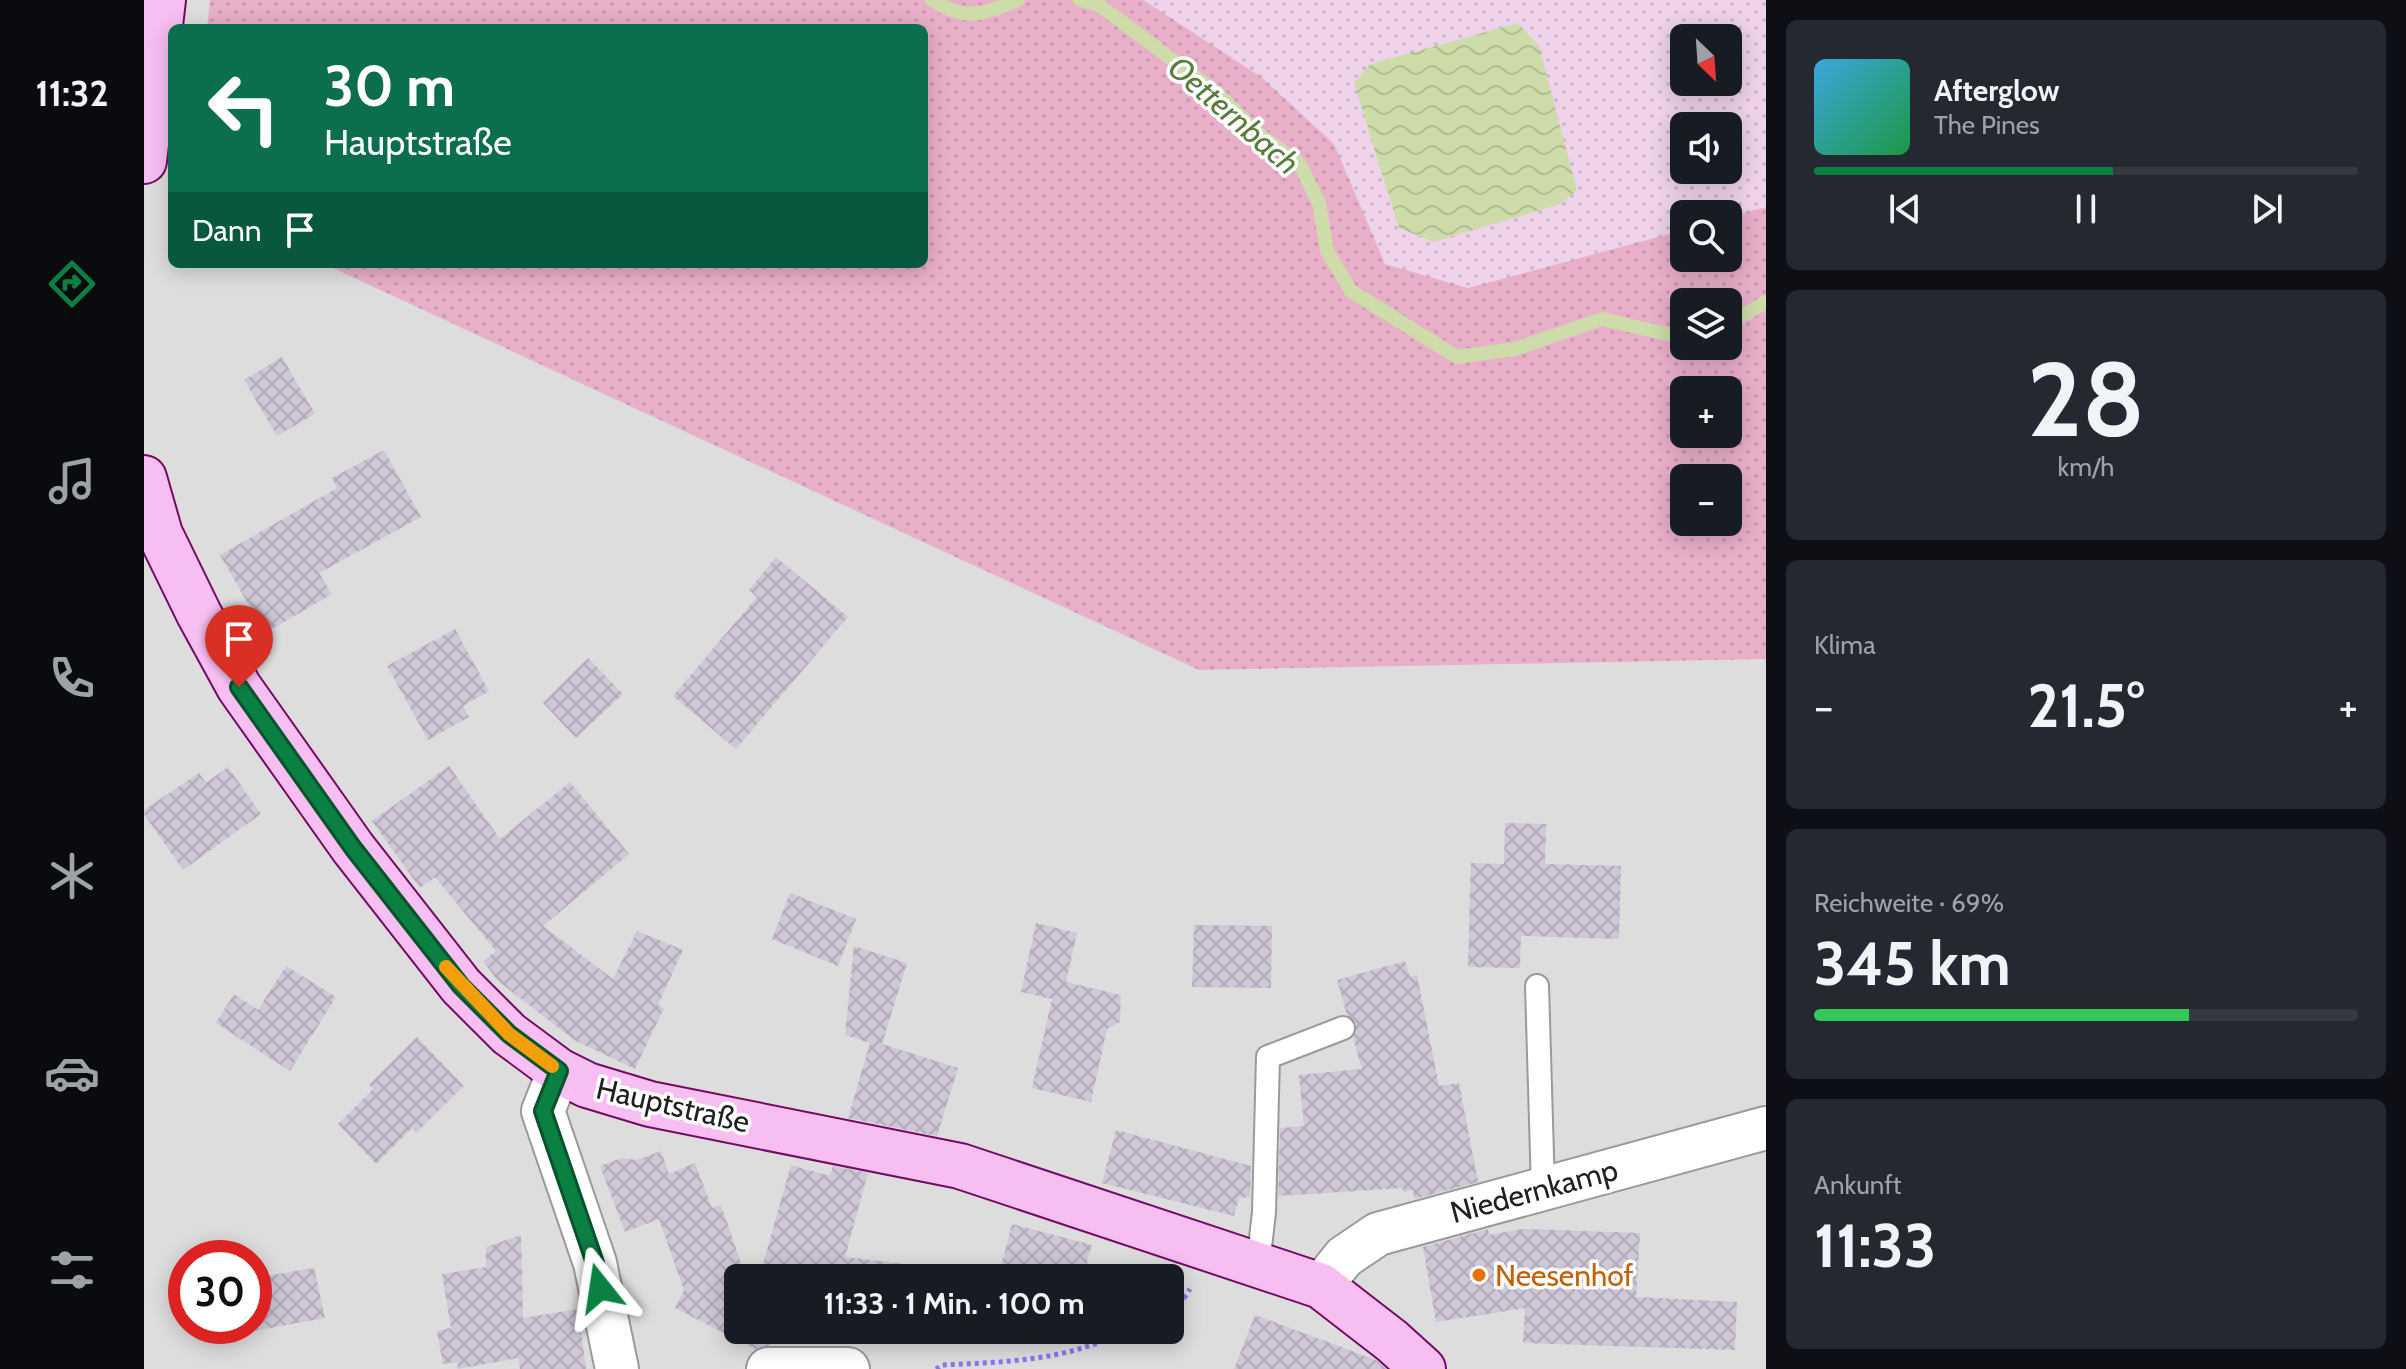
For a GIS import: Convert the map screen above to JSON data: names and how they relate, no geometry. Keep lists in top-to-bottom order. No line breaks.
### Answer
{"streets":{"main road":["Hauptstraße"],"street":["Niedernkamp"]},"crossings":[["Hauptstraße","Niedernkamp"]],"water":["Oetternbach"],"places":["Neesenhof"],"north":"bottom right","page":{"tabs":"11:32","map_buttons":["+","−"],"turn":["30 m","Hauptstraße"],"song":["Afterglow","The Pines"],"then":"Dann","tile":[["28","km/h"],"Klima",["Reichweite · 69%","345 km"],["Ankunft","11:33"]],"heat":["−","21.5°","+"],"limit":"30","trip":"11:33 · 1 Min. · 100 m"}}
